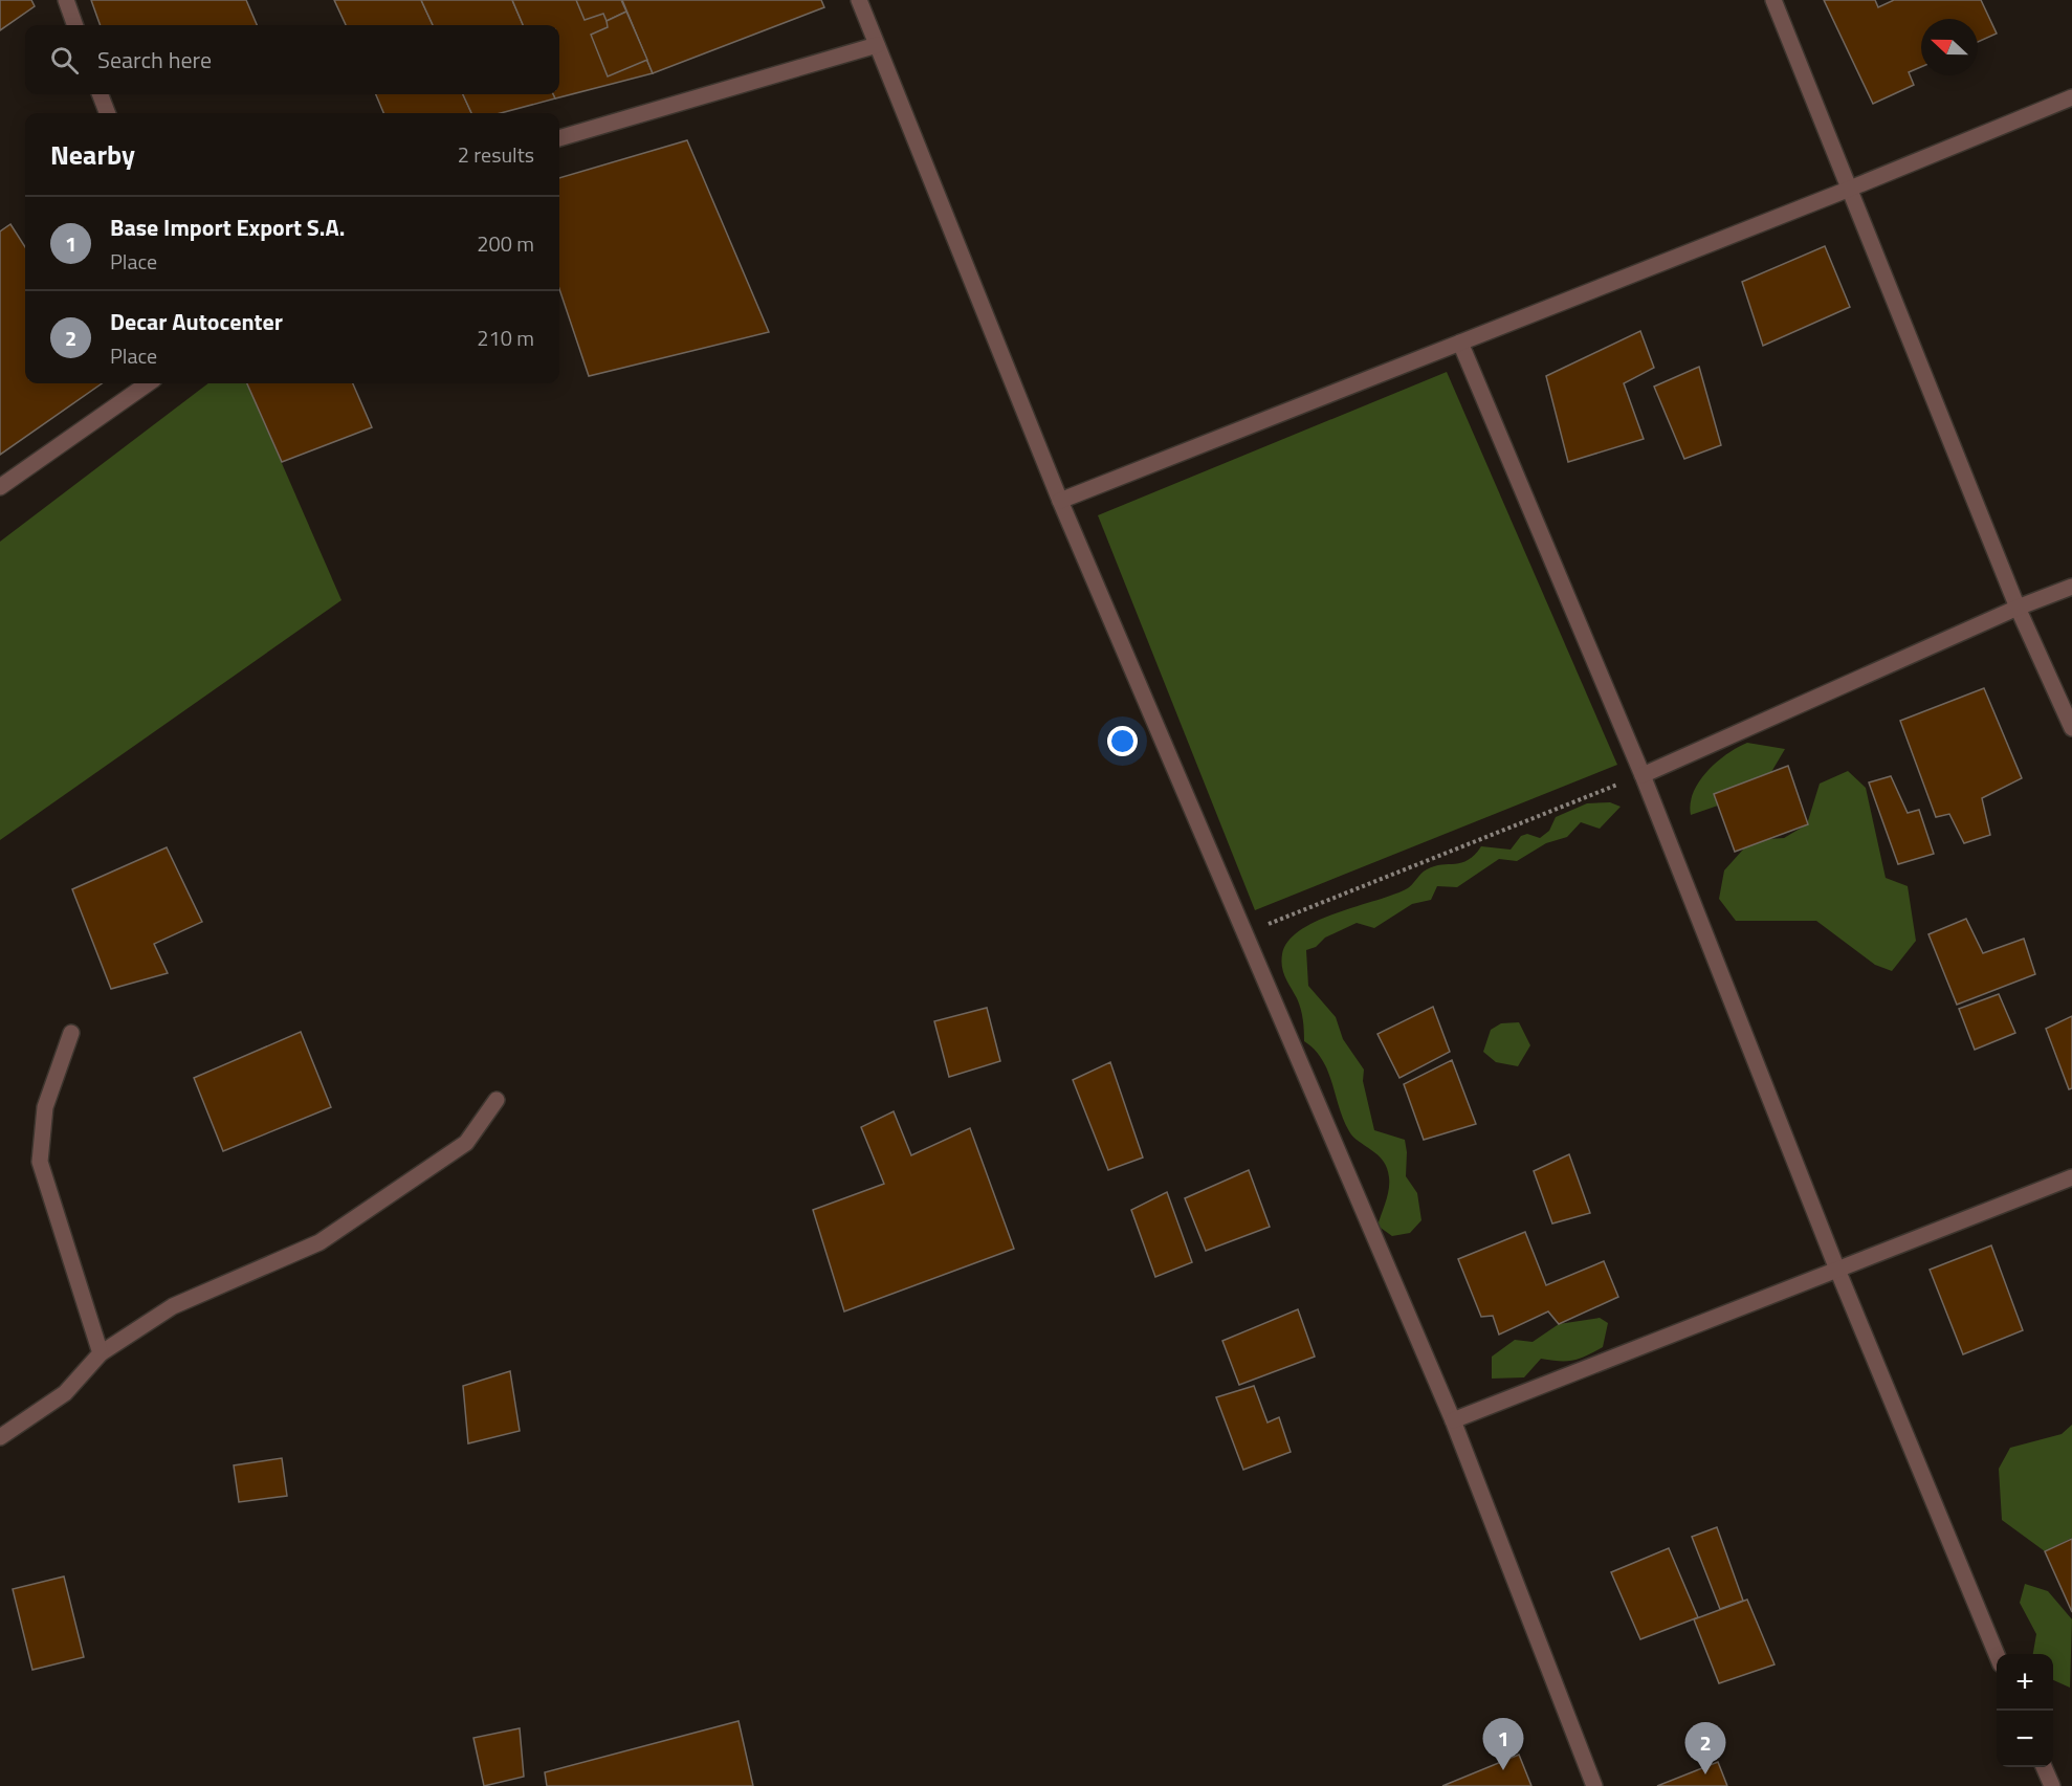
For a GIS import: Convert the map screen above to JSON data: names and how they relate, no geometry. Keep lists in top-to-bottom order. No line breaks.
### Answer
{"north":"left","page":{"search":"Search here","heading":["Nearby","2 results"],"list":[{"mark":"1","name":"Base Import Export S.A.","note":"Place","value":"200 m"},{"mark":"2","name":"Decar Autocenter","note":"Place","value":"210 m"}],"map_buttons":["+","−"],"pins":["1","2"]}}
